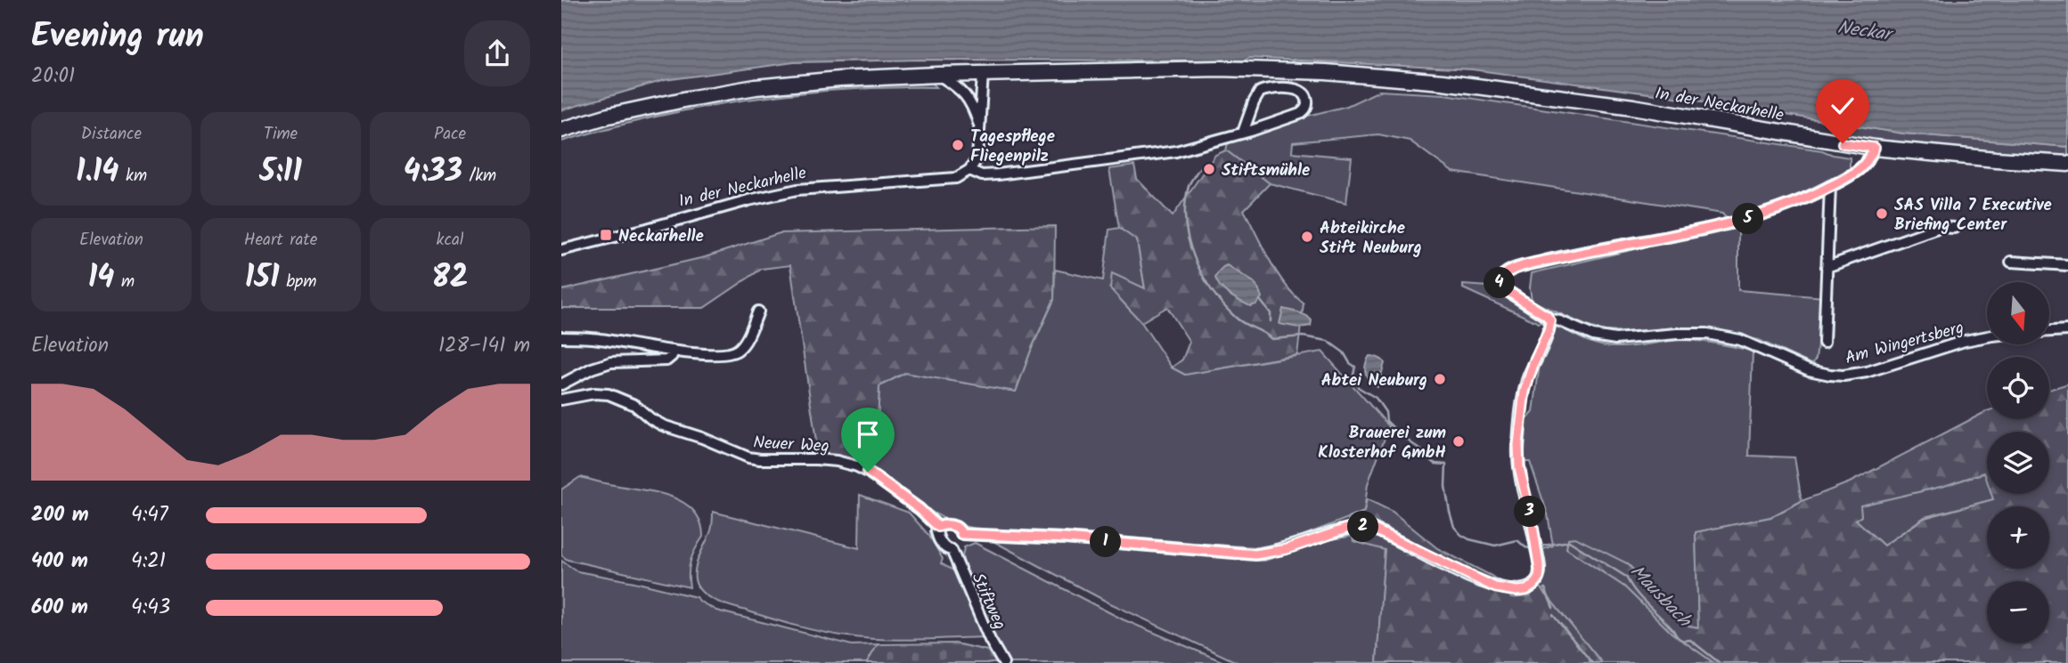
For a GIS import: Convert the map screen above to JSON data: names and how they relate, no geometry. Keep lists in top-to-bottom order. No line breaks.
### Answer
{"streets":{"main road":["In der Neckarhelle"],"street":["Am Wingertsberg","Neuer Weg","Stiftweg"]},"crossings":[["Neuer Weg","Stiftweg"]],"water":["Neckar","Mausbach"],"places":{"other":["Tagespflege Fliegenpilz","Stiftsmühle","SAS Villa 7 Executive Briefing Center","Abteikirche Stift Neuburg","Abtei Neuburg","Brauerei zum Klosterhof GmbH"],"transit":["Neckarhelle"]},"north":"bottom","page":{"heading":["Evening run","20:01"],"stats":[["Distance","1.14 km"],["Time","5:11"],["Pace","4:33 /km"],["Elevation","14 m"],["Heart rate","151 bpm"],["kcal","82"]],"pins":["5","4","3","2","1"],"map_buttons":["+","−"],"chart":["Elevation","128–141 m"],"list":[{"name":"200 m","note":"4:47"},{"name":"400 m","note":"4:21"},{"name":"600 m","note":"4:43"}]}}
